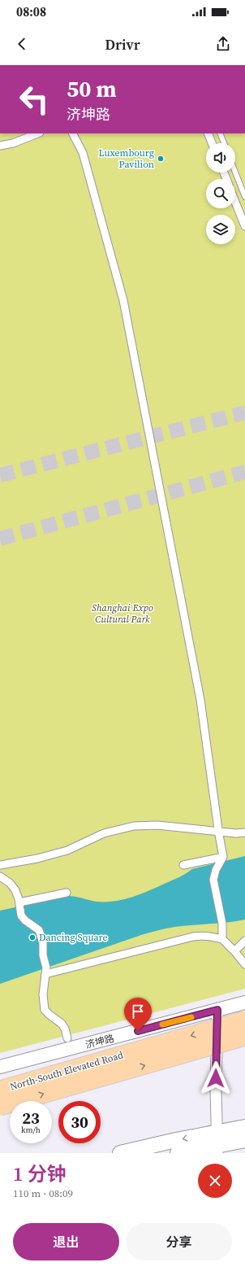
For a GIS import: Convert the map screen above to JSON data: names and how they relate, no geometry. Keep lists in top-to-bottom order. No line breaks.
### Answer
{"streets":{"highway":["North-South Elevated Road"],"street":["济坤路"]},"parks":["Shanghai Expo Cultural Park"],"places":["Luxembourg Pavilion","Dancing Square"],"page":{"status":"08:08","header":"Drivr","turn":["50 m","济坤路"],"speed":"23 km/h","limit":"30","heading":["1 分钟","110 m · 08:09"],"buttons":["退出","分享"]}}
